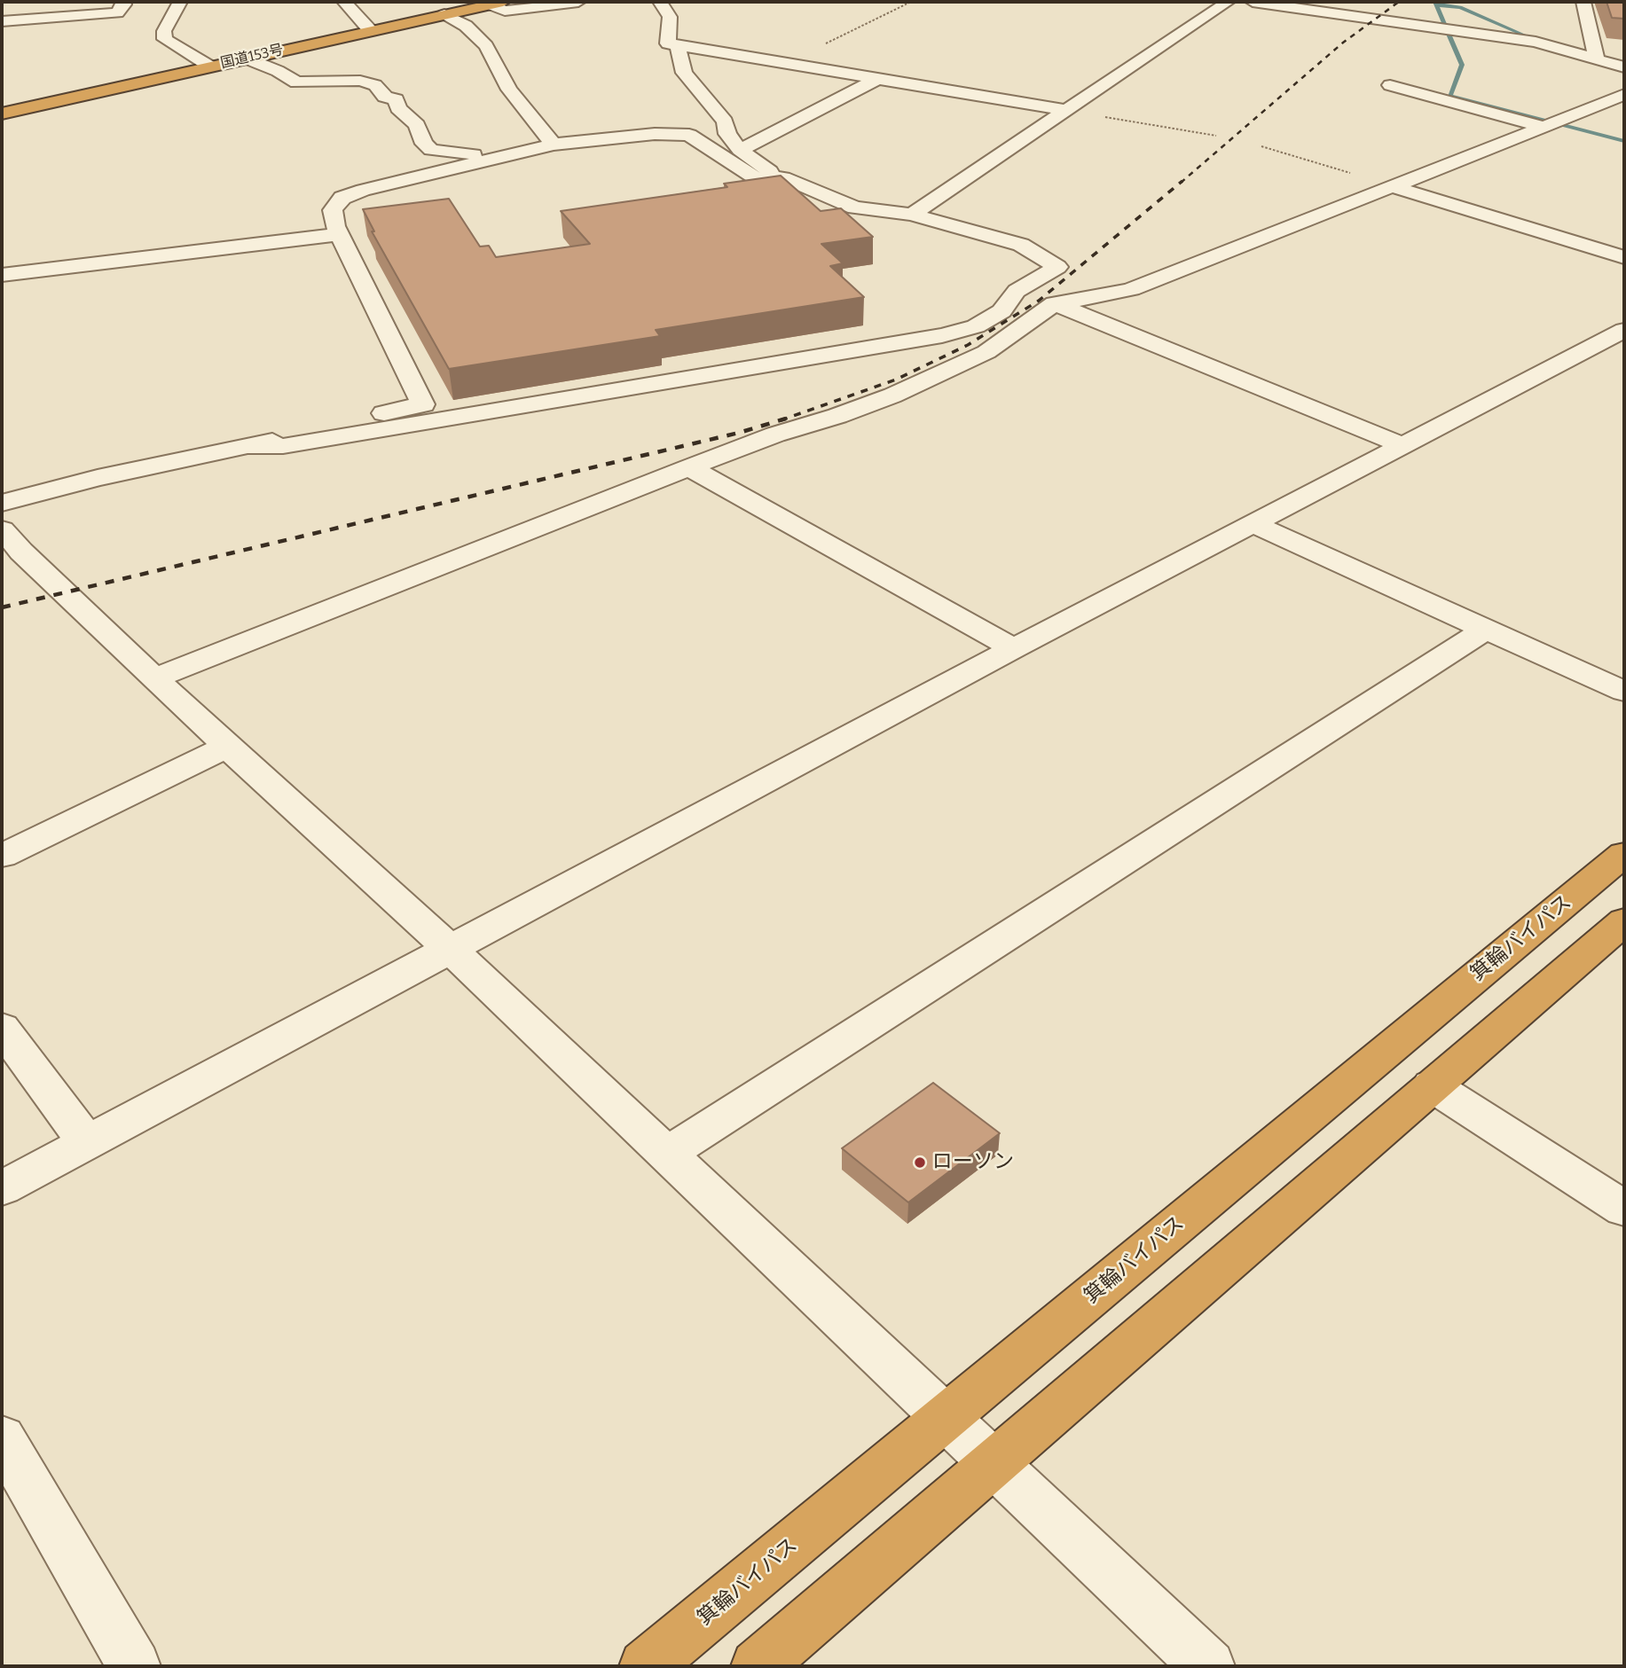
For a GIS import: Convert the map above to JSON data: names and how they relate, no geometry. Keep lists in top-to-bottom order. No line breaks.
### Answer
{"streets":{"highway":["国道153号","箕輪バイパス"]},"places":["ローソン"]}
